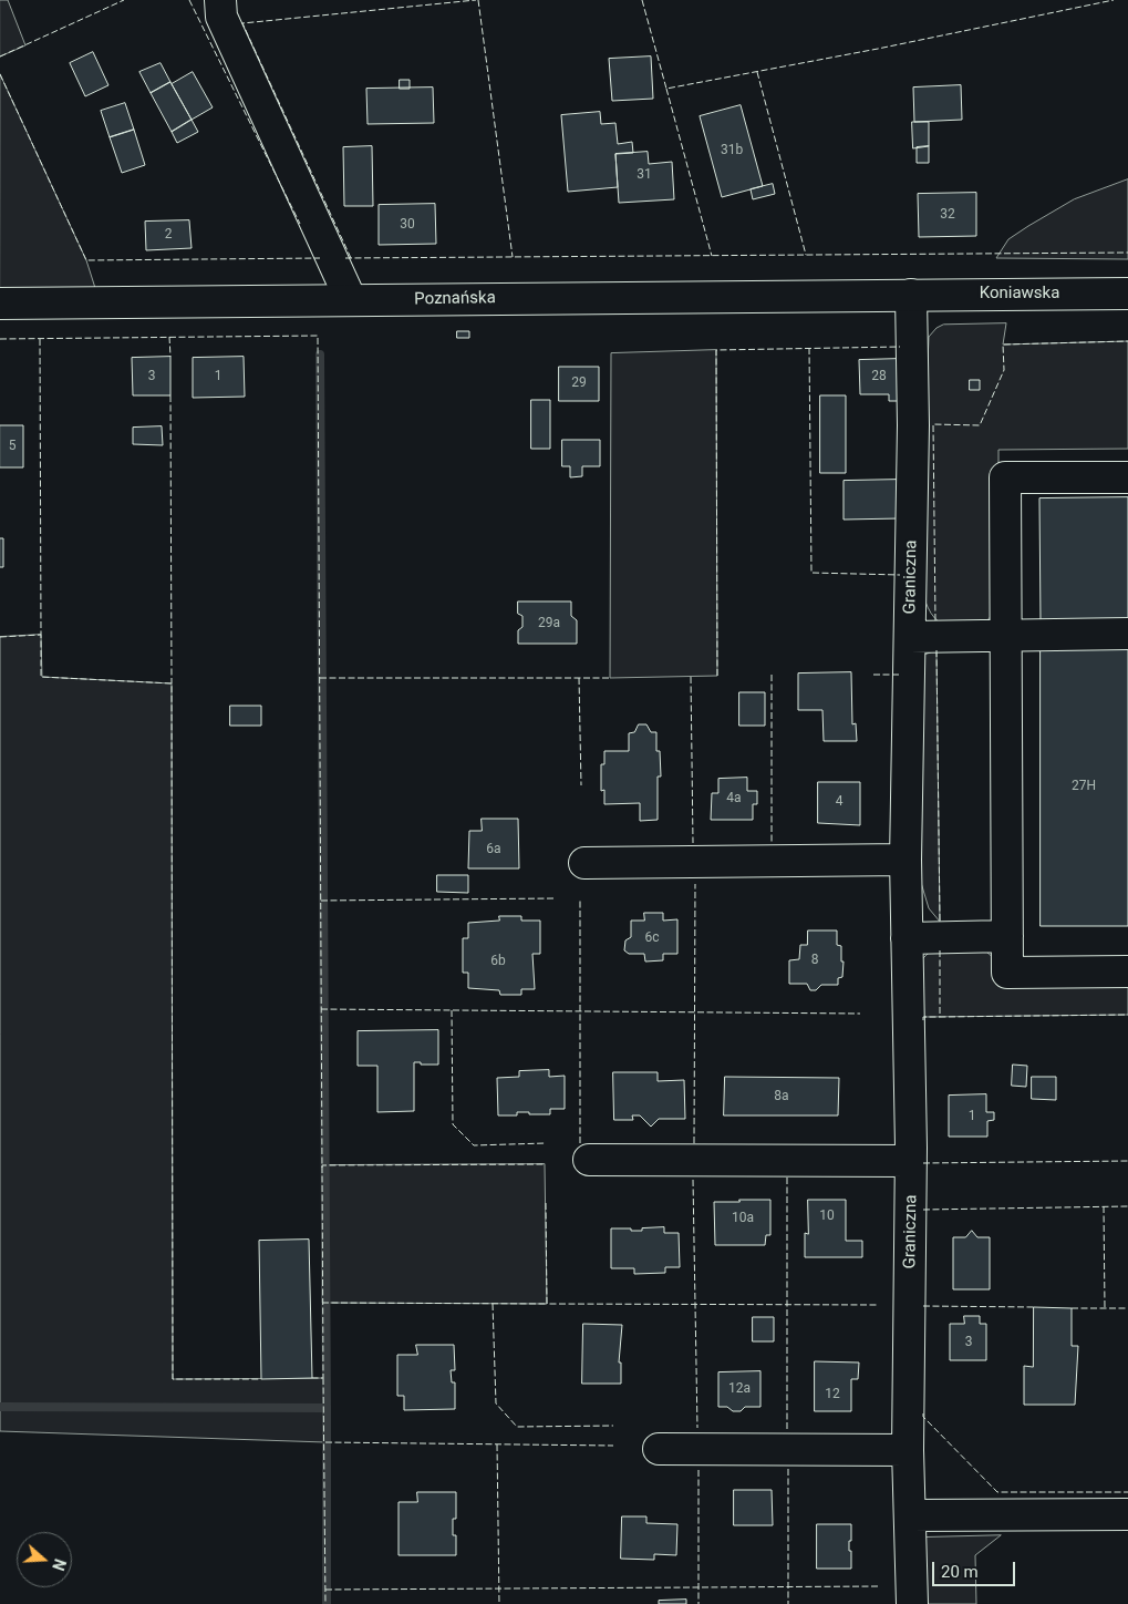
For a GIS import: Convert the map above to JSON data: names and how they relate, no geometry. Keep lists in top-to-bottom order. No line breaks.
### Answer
{"streets":{"street":["Koniawska","Poznańska","Graniczna"]},"crossings":[["Koniawska","Poznańska"],["Koniawska","Graniczna"],["Poznańska","Graniczna"]],"house_numbers":["31b","31","32","30","2","3","1","28","29","5","29a","27H","4a","4","6a","6c","8","6b","8a","1","10","10a","3","12a","12"],"scale_bar":"20 m","north":"right"}
